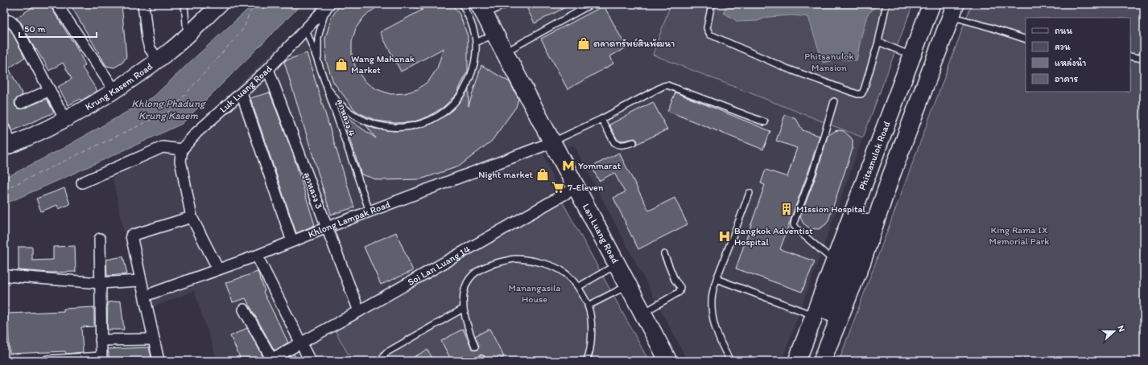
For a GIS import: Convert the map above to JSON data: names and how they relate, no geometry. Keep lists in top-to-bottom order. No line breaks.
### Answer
{"streets":{"main road":["Krung Kasem Road","Phitsanulok Road","Lan Luang Road"],"street":["Luk Luang Road","ลูกหลวง 3","Khlong Lampak Road","Soi Lan Luang 14"],"lane":["ลูกหลวง 4"]},"crossings":[["Luk Luang Road","ลูกหลวง 4"],["Luk Luang Road","ลูกหลวง 3"],["ลูกหลวง 4","Khlong Lampak Road"],["ลูกหลวง 3","Khlong Lampak Road"],["ลูกหลวง 3","Soi Lan Luang 14"],["Khlong Lampak Road","Lan Luang Road"],["Lan Luang Road","Soi Lan Luang 14"]],"water":["Khlong Phadung Krung Kasem"],"parks":["Phitsanulok Mansion","King Rama IX Memorial Park","Manangasila House"],"places":{"shop":["ตลาดทรัพย์สินพัฒนา","Wang Mahanak Market","Night market"],"metro station":["Yommarat"],"supermarket":["7-Eleven"],"building":["MIssion Hospital"],"hospital":["Bangkok Adventist Hospital"]},"legend":["ถนน","สวน","แหล่งน้ำ","อาคาร"],"scale_bar":"50 m","north":"right"}
